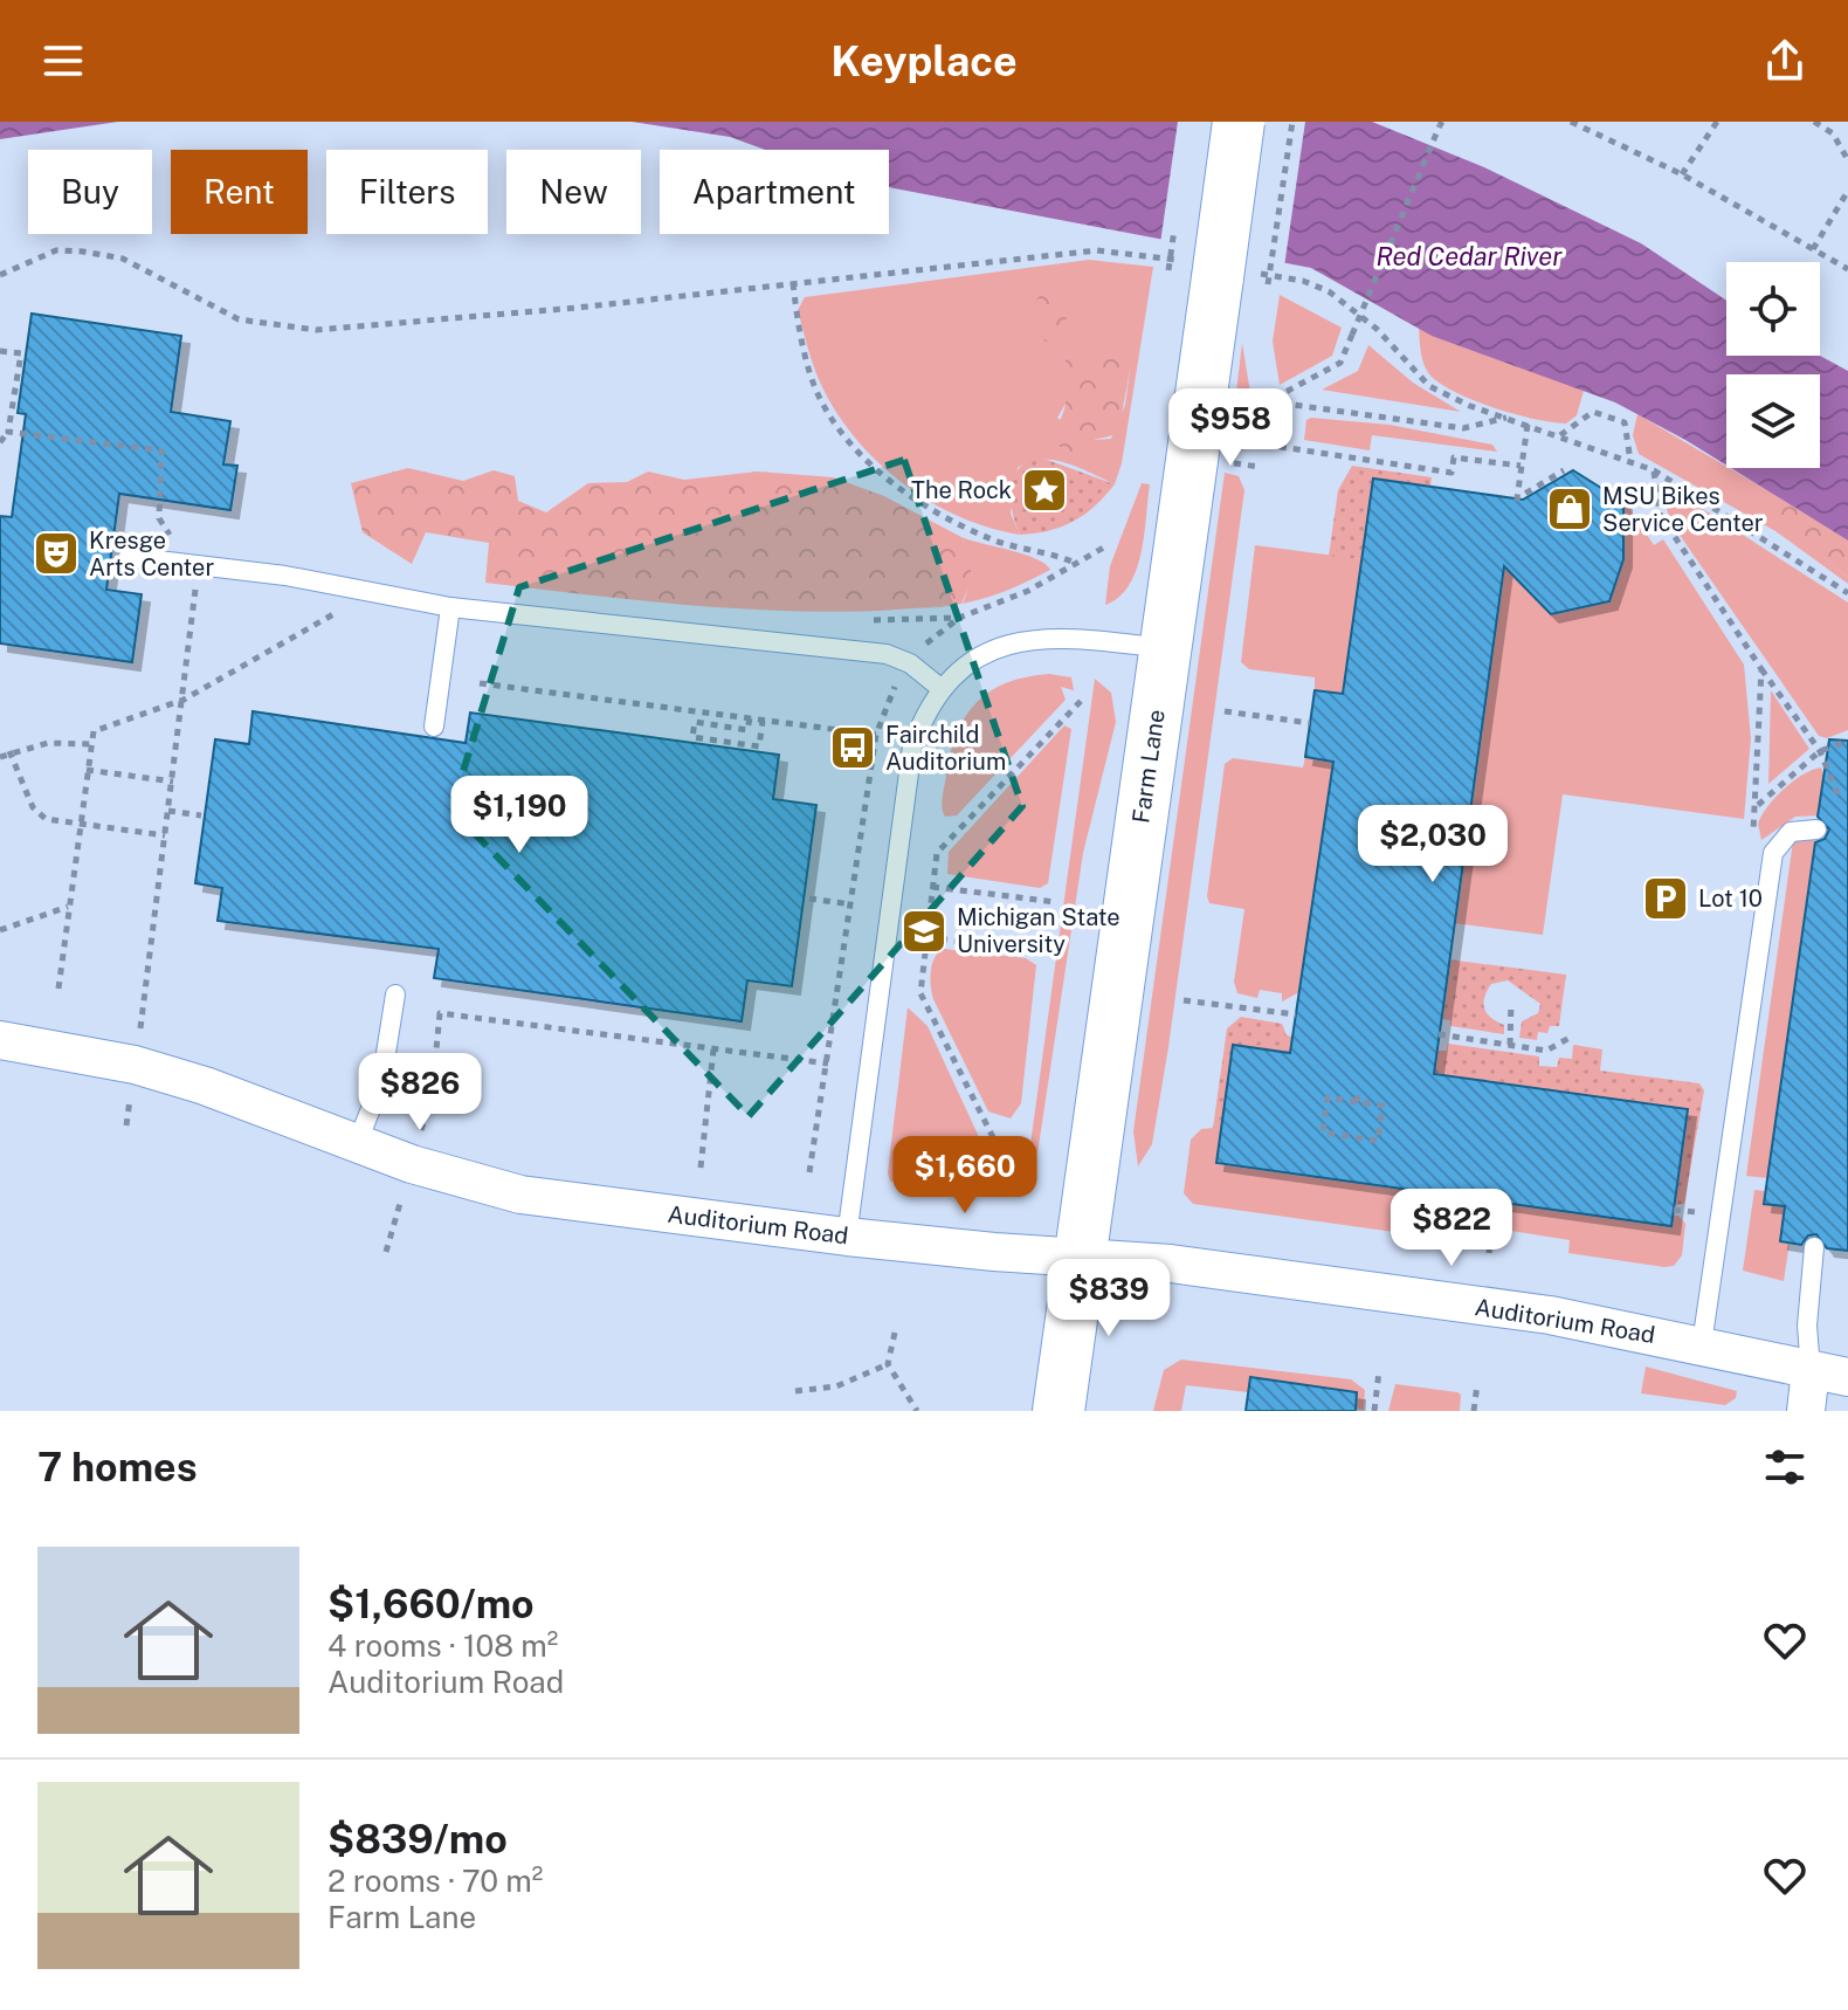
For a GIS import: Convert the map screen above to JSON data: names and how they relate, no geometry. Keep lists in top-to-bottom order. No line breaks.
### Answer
{"streets":{"street":["Farm Lane","Auditorium Road"]},"crossings":[["Farm Lane","Auditorium Road"]],"water":["Red Cedar River"],"places":{"place":["The Rock"],"shop":["MSU Bikes Service Center"],"theatre":["Kresge Arts Center"],"bus stop":["Fairchild Auditorium"],"parking":["Lot 10"],"school or university":["Michigan State University"]},"page":{"header":"Keyplace","chip":["Buy","Rent","Filters","New","Apartment"],"price":["$958","$1,190","$2,030","$826","$1,660","$822","$839"],"heading":"7 homes","list":[{"name":"$1,660/mo","note":"4 rooms · 108 m² · Auditorium Road"},{"name":"$839/mo","note":"2 rooms · 70 m² · Farm Lane"}]}}
